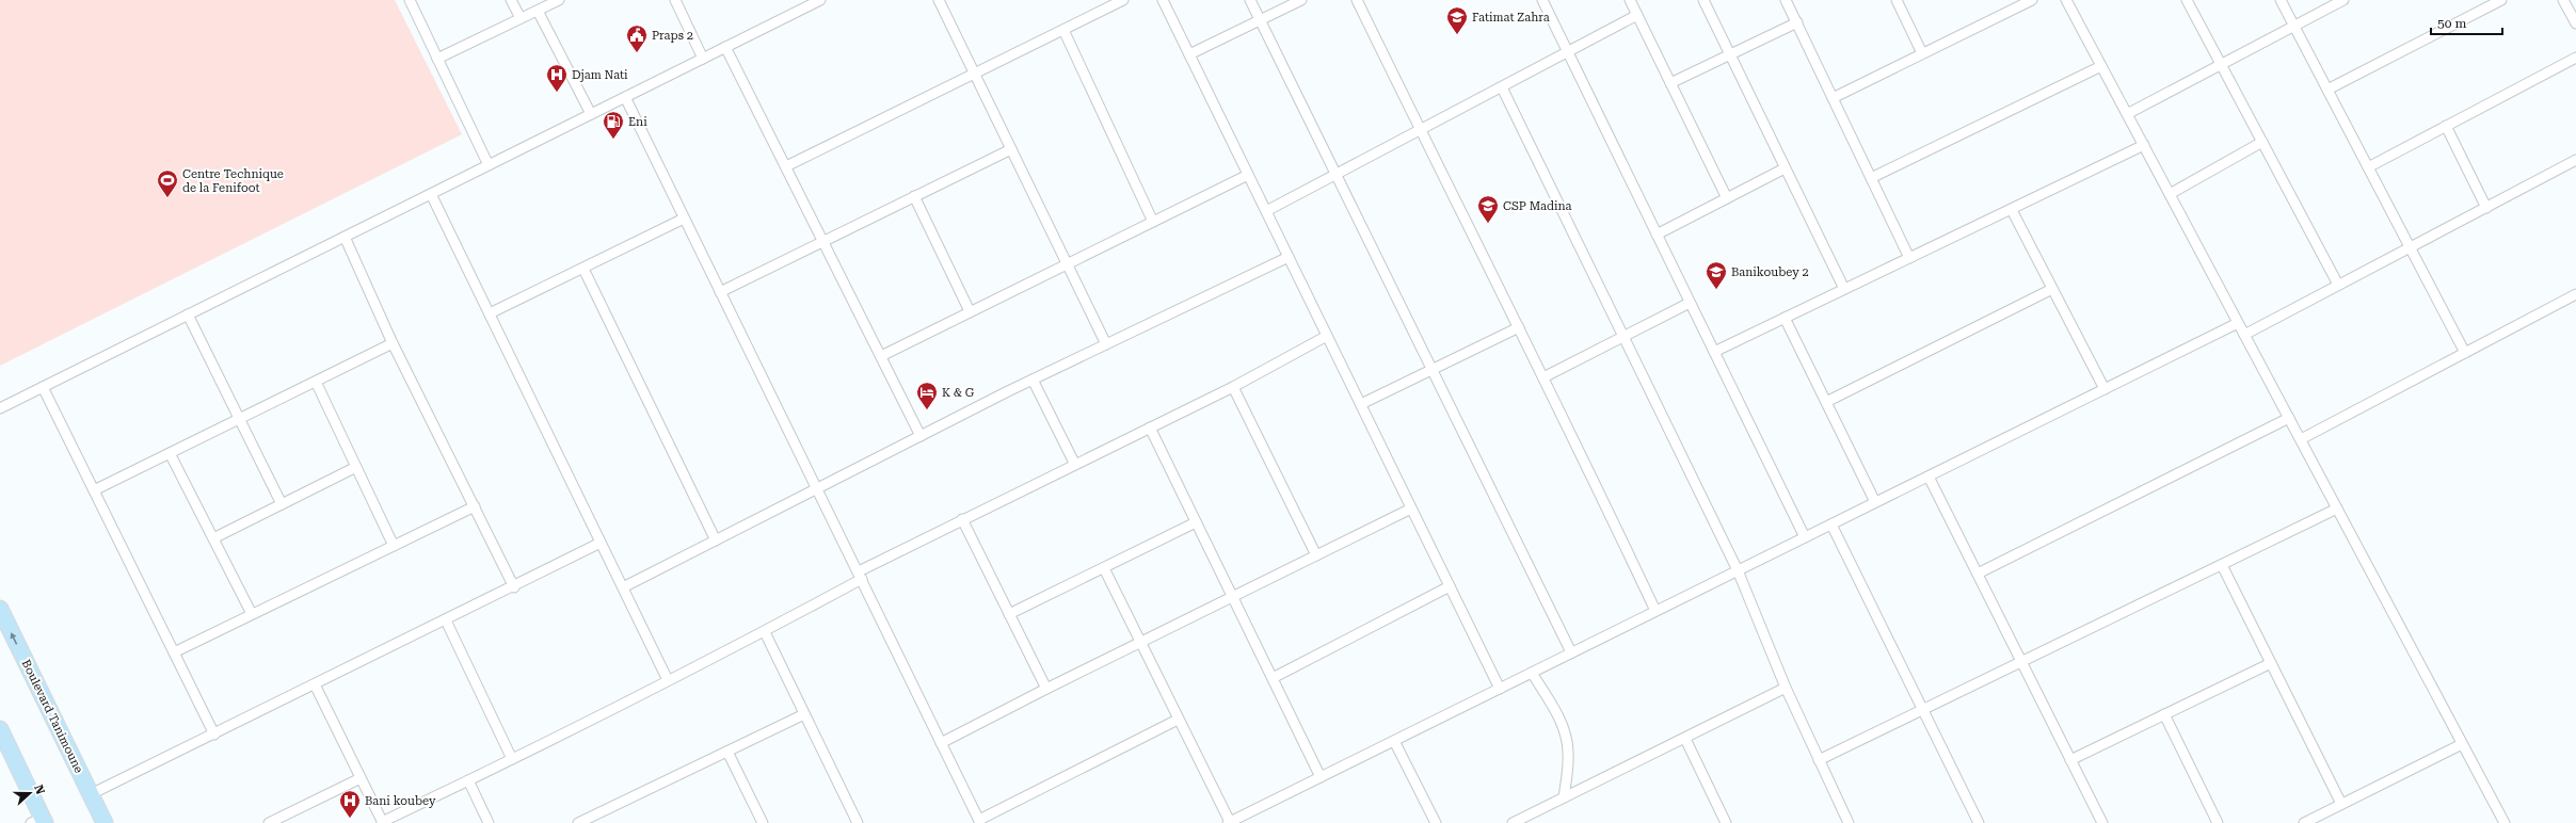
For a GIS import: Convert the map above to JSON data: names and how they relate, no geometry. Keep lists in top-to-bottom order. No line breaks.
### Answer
{"streets":{"main road":["Boulevard Tanimoune"]},"places":{"school or university":["Fatimat Zahra","CSP Madina","Banikoubey 2"],"public building":["Praps 2"],"hospital":["Djam Nati","Bani koubey"],"fuel station":["Eni"],"sports":["Centre Technique de la Fenifoot"],"hotel":["K & G"]},"scale_bar":"50 m","north":"right"}
